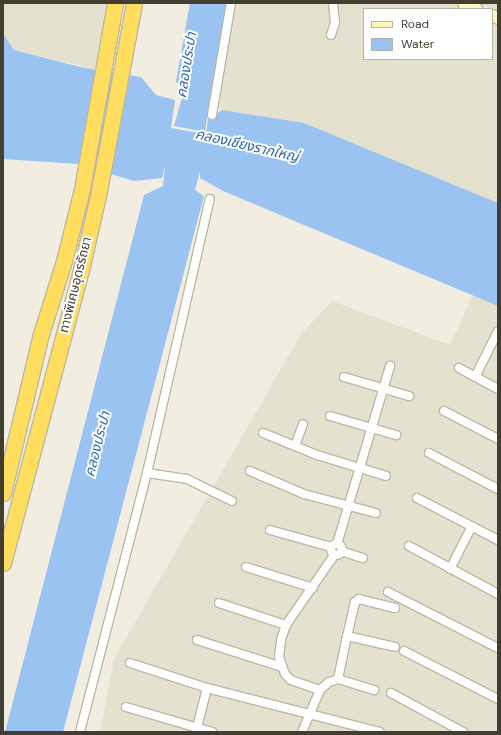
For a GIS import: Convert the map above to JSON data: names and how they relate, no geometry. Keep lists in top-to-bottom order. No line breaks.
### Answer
{"streets":{"highway":["ทางพิเศษอุดรรัถยา"]},"water":["คลองประปา","คลองเชียงรากใหญ่"],"legend":["Road","Water"]}
